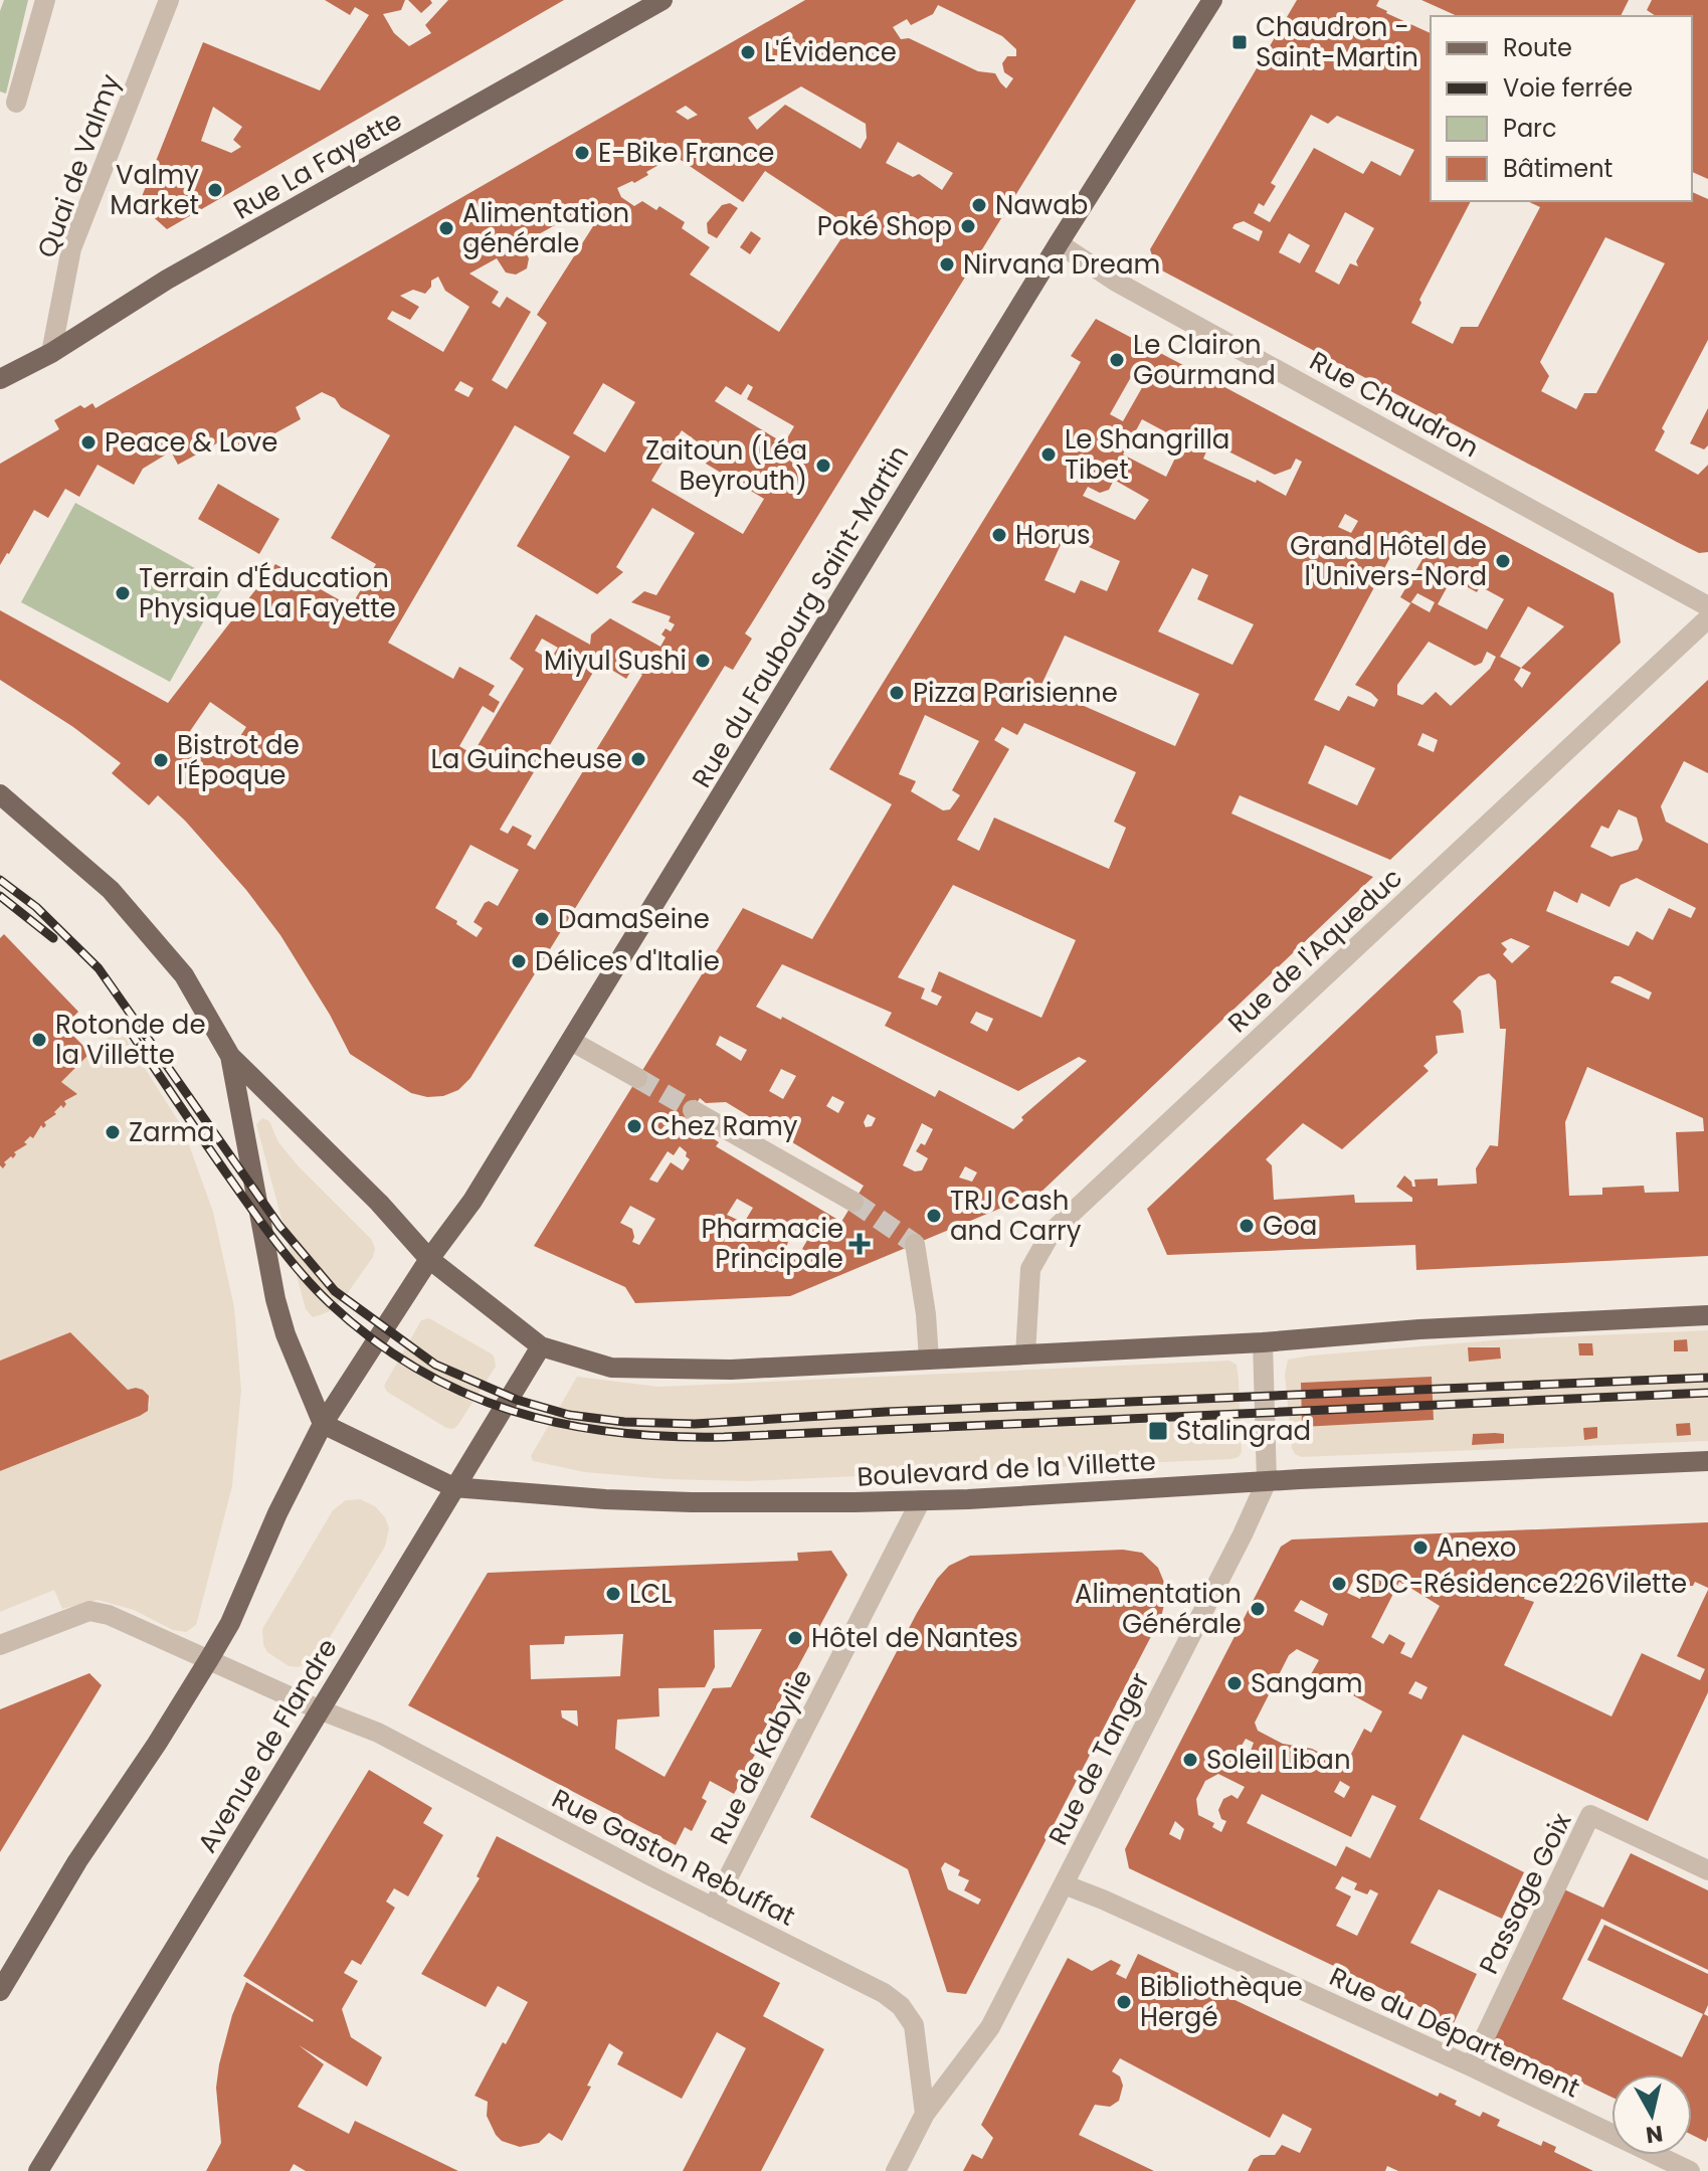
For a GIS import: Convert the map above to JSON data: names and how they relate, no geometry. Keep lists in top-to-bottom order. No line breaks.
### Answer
{"streets":{"main road":["Rue La Fayette","Rue du Faubourg Saint-Martin","Boulevard de la Villette","Avenue de Flandre"],"street":["Quai de Valmy","Rue Chaudron","Rue de l'Aqueduc","Rue de Kabylie","Rue de Tanger","Rue Gaston Rebuffat","Passage Goix","Rue du Département"]},"crossings":[["Rue La Fayette","Quai de Valmy"],["Rue Chaudron","Rue du Faubourg Saint-Martin"],["Boulevard de la Villette","Avenue de Flandre"],["Boulevard de la Villette","Rue de Kabylie"],["Boulevard de la Villette","Rue de Tanger"],["Avenue de Flandre","Rue Gaston Rebuffat"],["Rue de Kabylie","Rue Gaston Rebuffat"],["Rue de Tanger","Rue Gaston Rebuffat"],["Rue de Tanger","Rue du Département"],["Passage Goix","Rue du Département"]],"places":{"transit":["Chaudron - Saint-Martin","Stalingrad"],"other":["L'Évidence","E-Bike France","Valmy Market","Nawab","Poké Shop","Alimentation générale","Nirvana Dream","Le Clairon Gourmand","Peace & Love","Le Shangrilla Tibet","Zaitoun (Léa Beyrouth)","Horus","Grand Hôtel de l'Univers-Nord","Terrain d'Éducation Physique La Fayette","Miyul Sushi","Pizza Parisienne","La Guincheuse","Bistrot de l'Époque","DamaSeine","Délices d'Italie","Rotonde de la Villette","Chez Ramy","Zarma","TRJ Cash and Carry","Goa","Anexo","SDC-Résidence226Vilette","LCL","Alimentation Générale","Hôtel de Nantes","Sangam","Soleil Liban","Bibliothèque Hergé"],"health":["Pharmacie Principale"]},"legend":["Route","Voie ferrée","Parc","Bâtiment"],"north":"bottom"}
